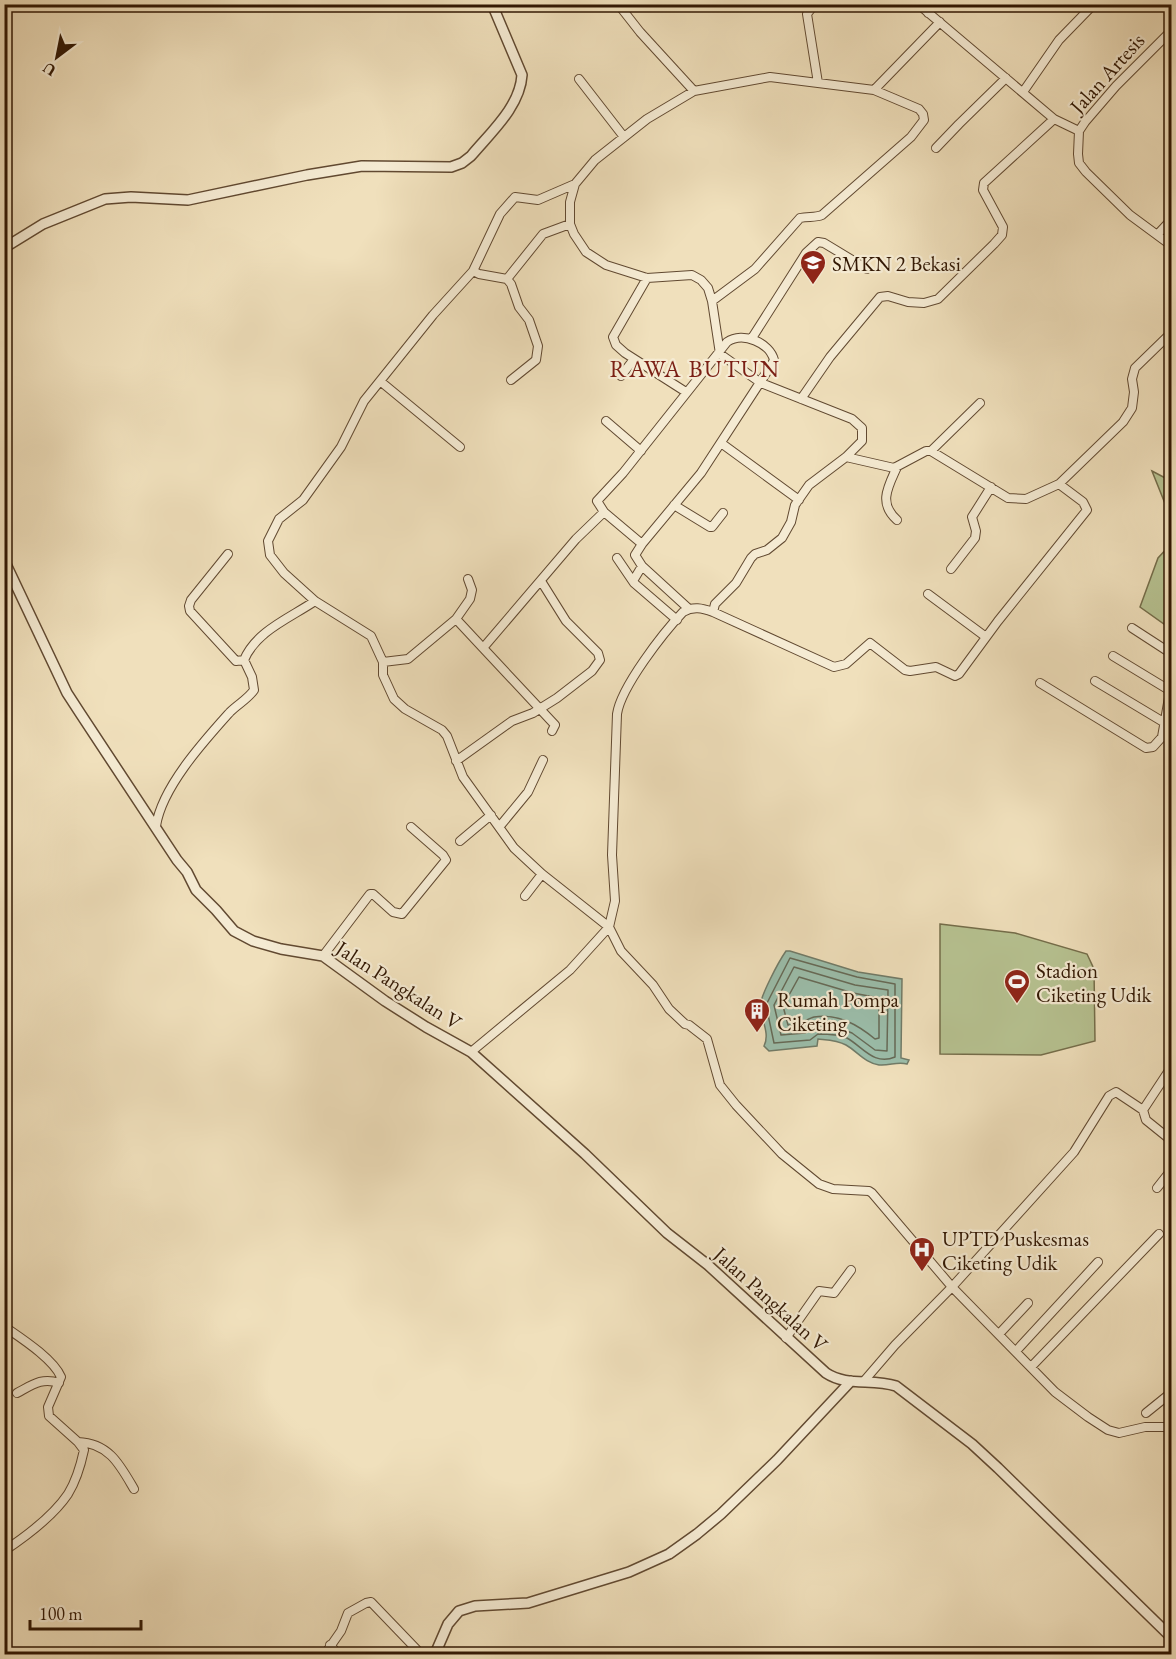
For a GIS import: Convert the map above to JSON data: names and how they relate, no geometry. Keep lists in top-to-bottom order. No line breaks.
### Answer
{"streets":{"street":["Jalan Artesis","Jalan Pangkalan V"]},"districts":["RAWA BUTUN"],"places":{"school or university":["SMKN 2 Bekasi"],"sports":["Stadion Ciketing Udik"],"building":["Rumah Pompa Ciketing"],"hospital":["UPTD Puskesmas Ciketing Udik"]},"scale_bar":"100 m","north":"bottom left"}
